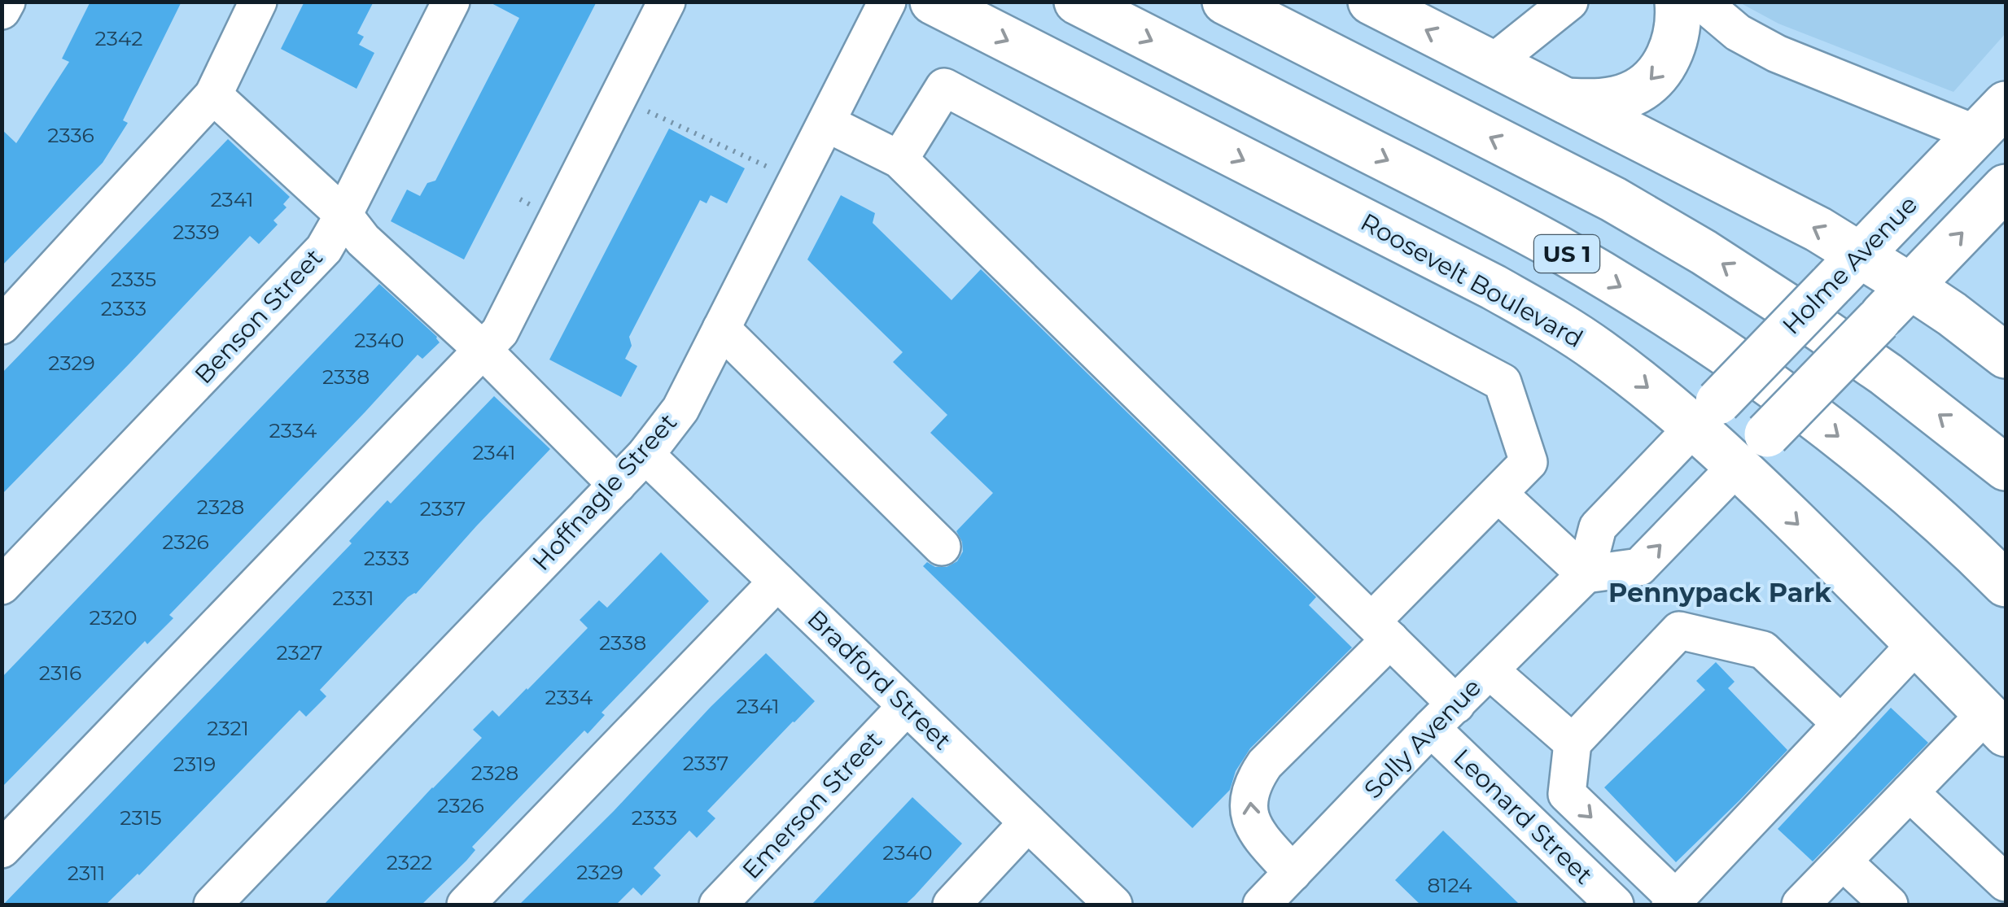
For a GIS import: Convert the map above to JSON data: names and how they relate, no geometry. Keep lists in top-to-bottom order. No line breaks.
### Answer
{"streets":{"main road":["US 1","Holme Avenue","Roosevelt Boulevard"],"street":["Benson Street","Hoffnagle Street","Bradford Street","Solly Avenue","Emerson Street","Leonard Street"]},"crossings":[["Holme Avenue","Roosevelt Boulevard"],["Hoffnagle Street","Bradford Street"],["Hoffnagle Street","Leonard Street"],["Bradford Street","Emerson Street"],["Solly Avenue","Leonard Street"]],"districts":["Pennypack Park"],"house_numbers":["2342","2336","2341","2339","2335","2333","2340","2329","2338","2334","2341","2328","2337","2326","2333","2331","2320","2338","2327","2316","2334","2341","2321","2337","2319","2328","2326","2315","2333","2340","2322","2329","2311","8124"]}
